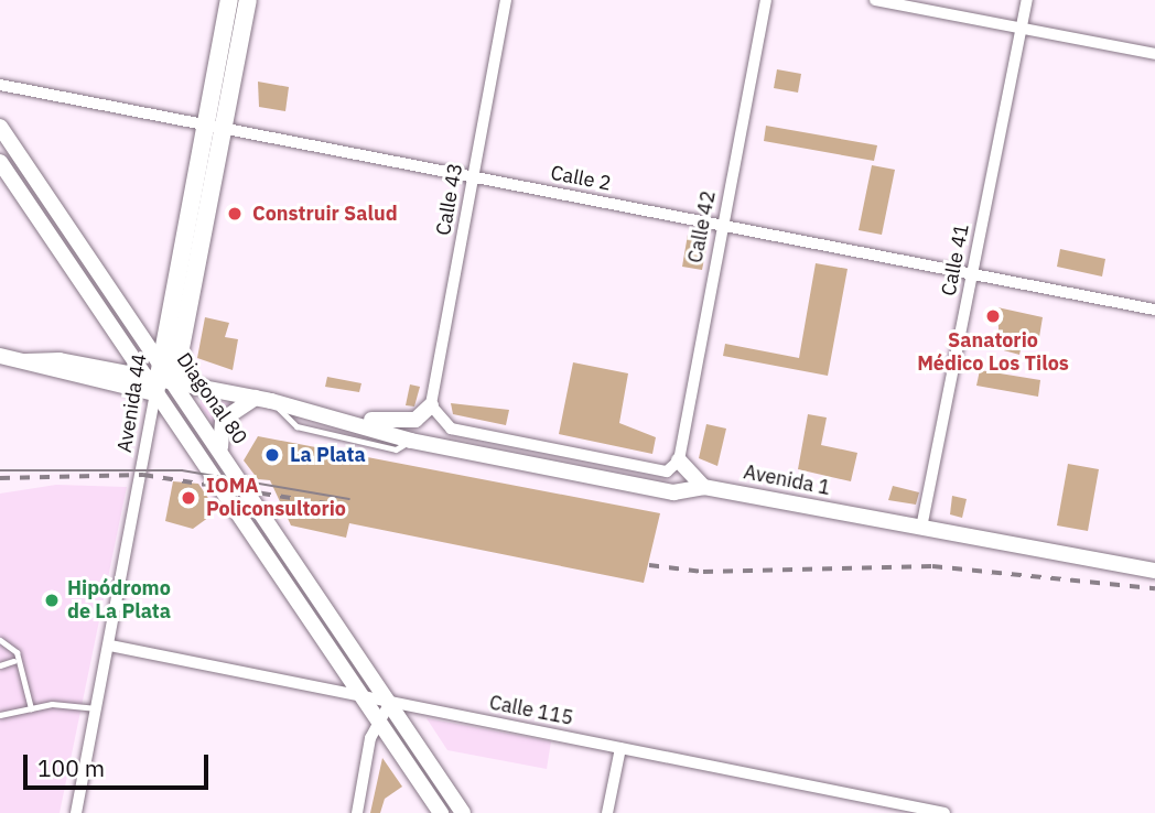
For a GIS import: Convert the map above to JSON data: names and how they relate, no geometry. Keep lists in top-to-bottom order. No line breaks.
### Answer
{"streets":{"main road":["Diagonal 80","Avenida 44","Avenida 1"],"street":["Calle 2","Calle 43","Calle 42","Calle 41","Calle 115"]},"crossings":[["Calle 2","Calle 43"],["Calle 2","Calle 42"],["Calle 2","Calle 41"],["Calle 2","Avenida 44"],["Calle 41","Avenida 1"],["Diagonal 80","Avenida 44"],["Diagonal 80","Avenida 1"],["Diagonal 80","Calle 115"],["Avenida 44","Avenida 1"],["Avenida 44","Calle 115"]],"places":["Construir Salud","Sanatorio Médico Los Tilos","La Plata","IOMA Policonsultorio","Hipódromo de La Plata"],"scale_bar":"100 m"}
